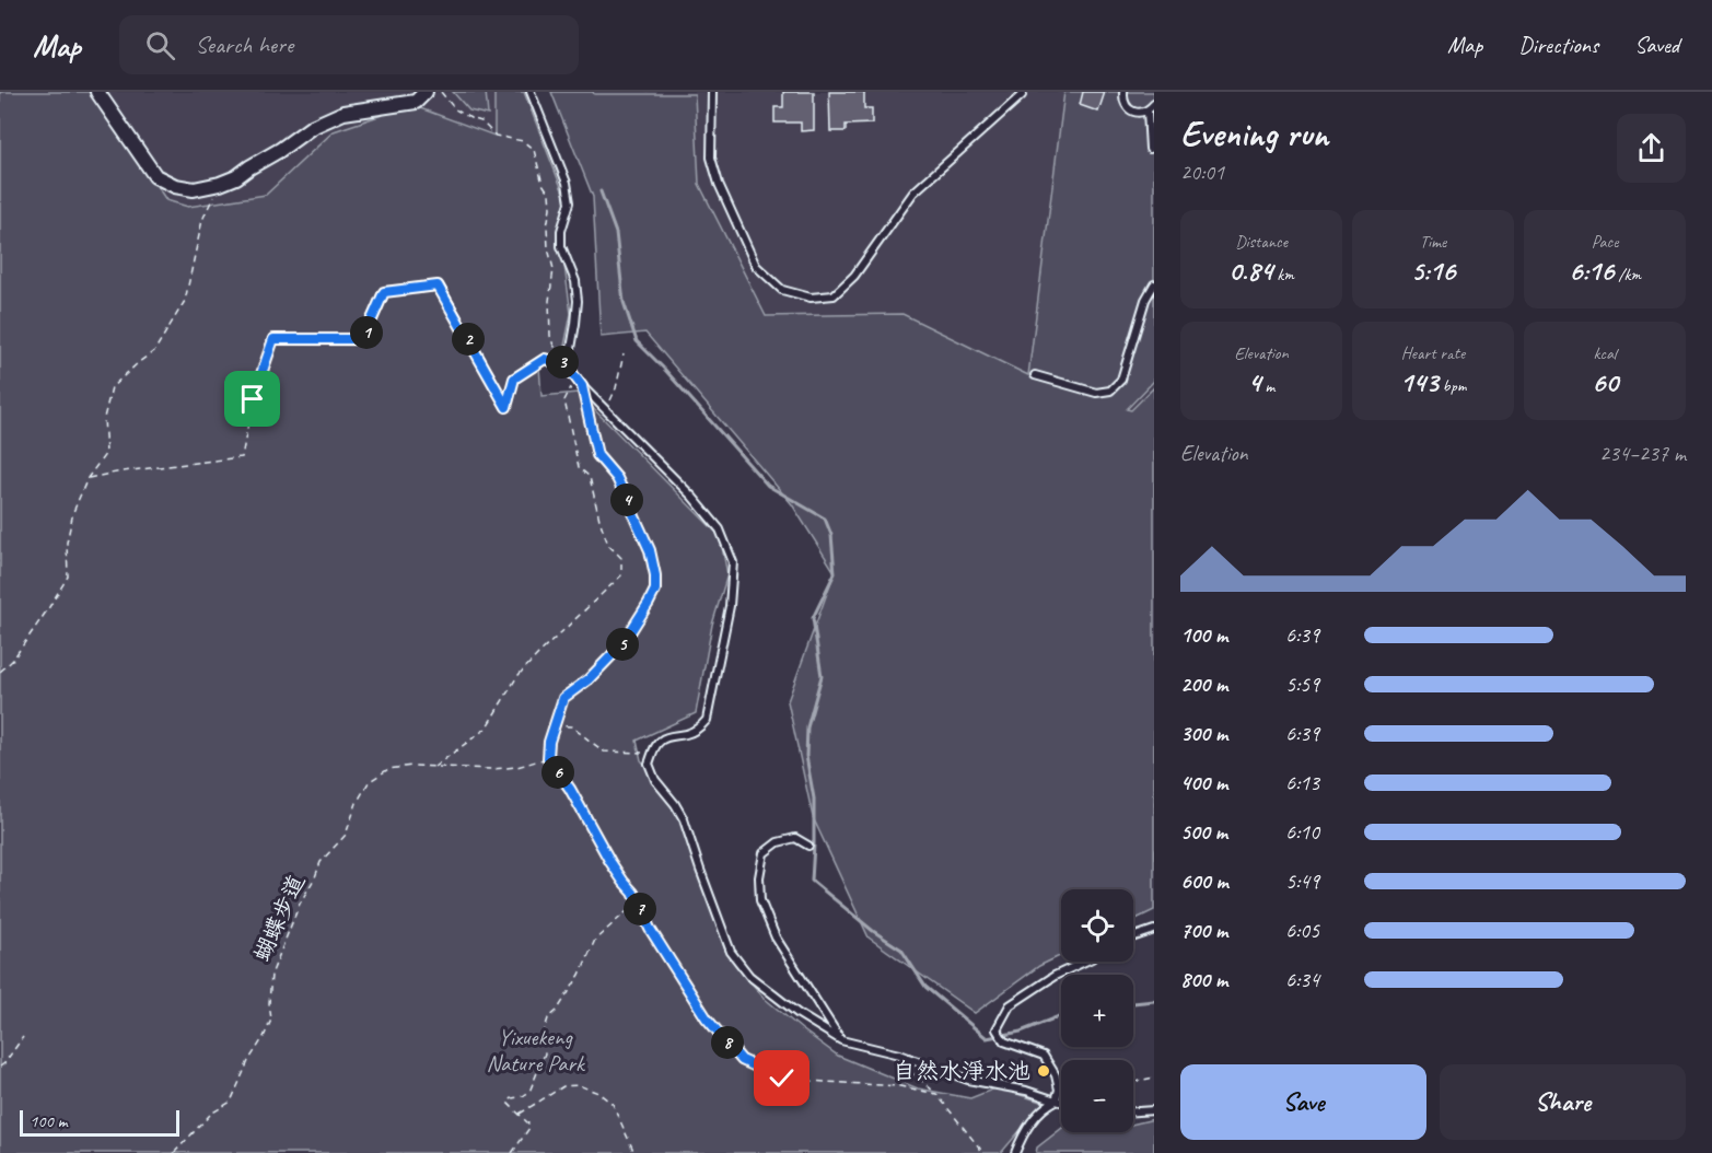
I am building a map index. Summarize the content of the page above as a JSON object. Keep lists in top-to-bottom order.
{
  "streets": {
    "path": ["蝴蝶步道"]
  },
  "parks": ["Yixuekeng Nature Park"],
  "places": ["自然水淨水池"],
  "scale_bar": "100 m",
  "page": {
    "header": "Map",
    "search": "Search here",
    "nav": ["Map", "Directions", "Saved"],
    "heading": ["Evening run", "20:01"],
    "stats": [
      ["Distance", "0.84 km"],
      ["Time", "5:16"],
      ["Pace", "6:16 /km"],
      ["Elevation", "4 m"],
      ["Heart rate", "143 bpm"],
      ["kcal", "60"]
    ],
    "pins": [
      "1",
      "2",
      "3",
      "4",
      "5",
      "6",
      "7",
      "8"
    ],
    "chart": ["Elevation", "234–237 m"],
    "list": [
      {
        "name": "100 m",
        "note": "6:39"
      },
      {
        "name": "200 m",
        "note": "5:59"
      },
      {
        "name": "300 m",
        "note": "6:39"
      },
      {
        "name": "400 m",
        "note": "6:13"
      },
      {
        "name": "500 m",
        "note": "6:10"
      },
      {
        "name": "600 m",
        "note": "5:49"
      },
      {
        "name": "700 m",
        "note": "6:05"
      },
      {
        "name": "800 m",
        "note": "6:34"
      }
    ],
    "map_buttons": ["+", "−"],
    "buttons": ["Save", "Share"],
    "scale": "100 m"
  }
}
